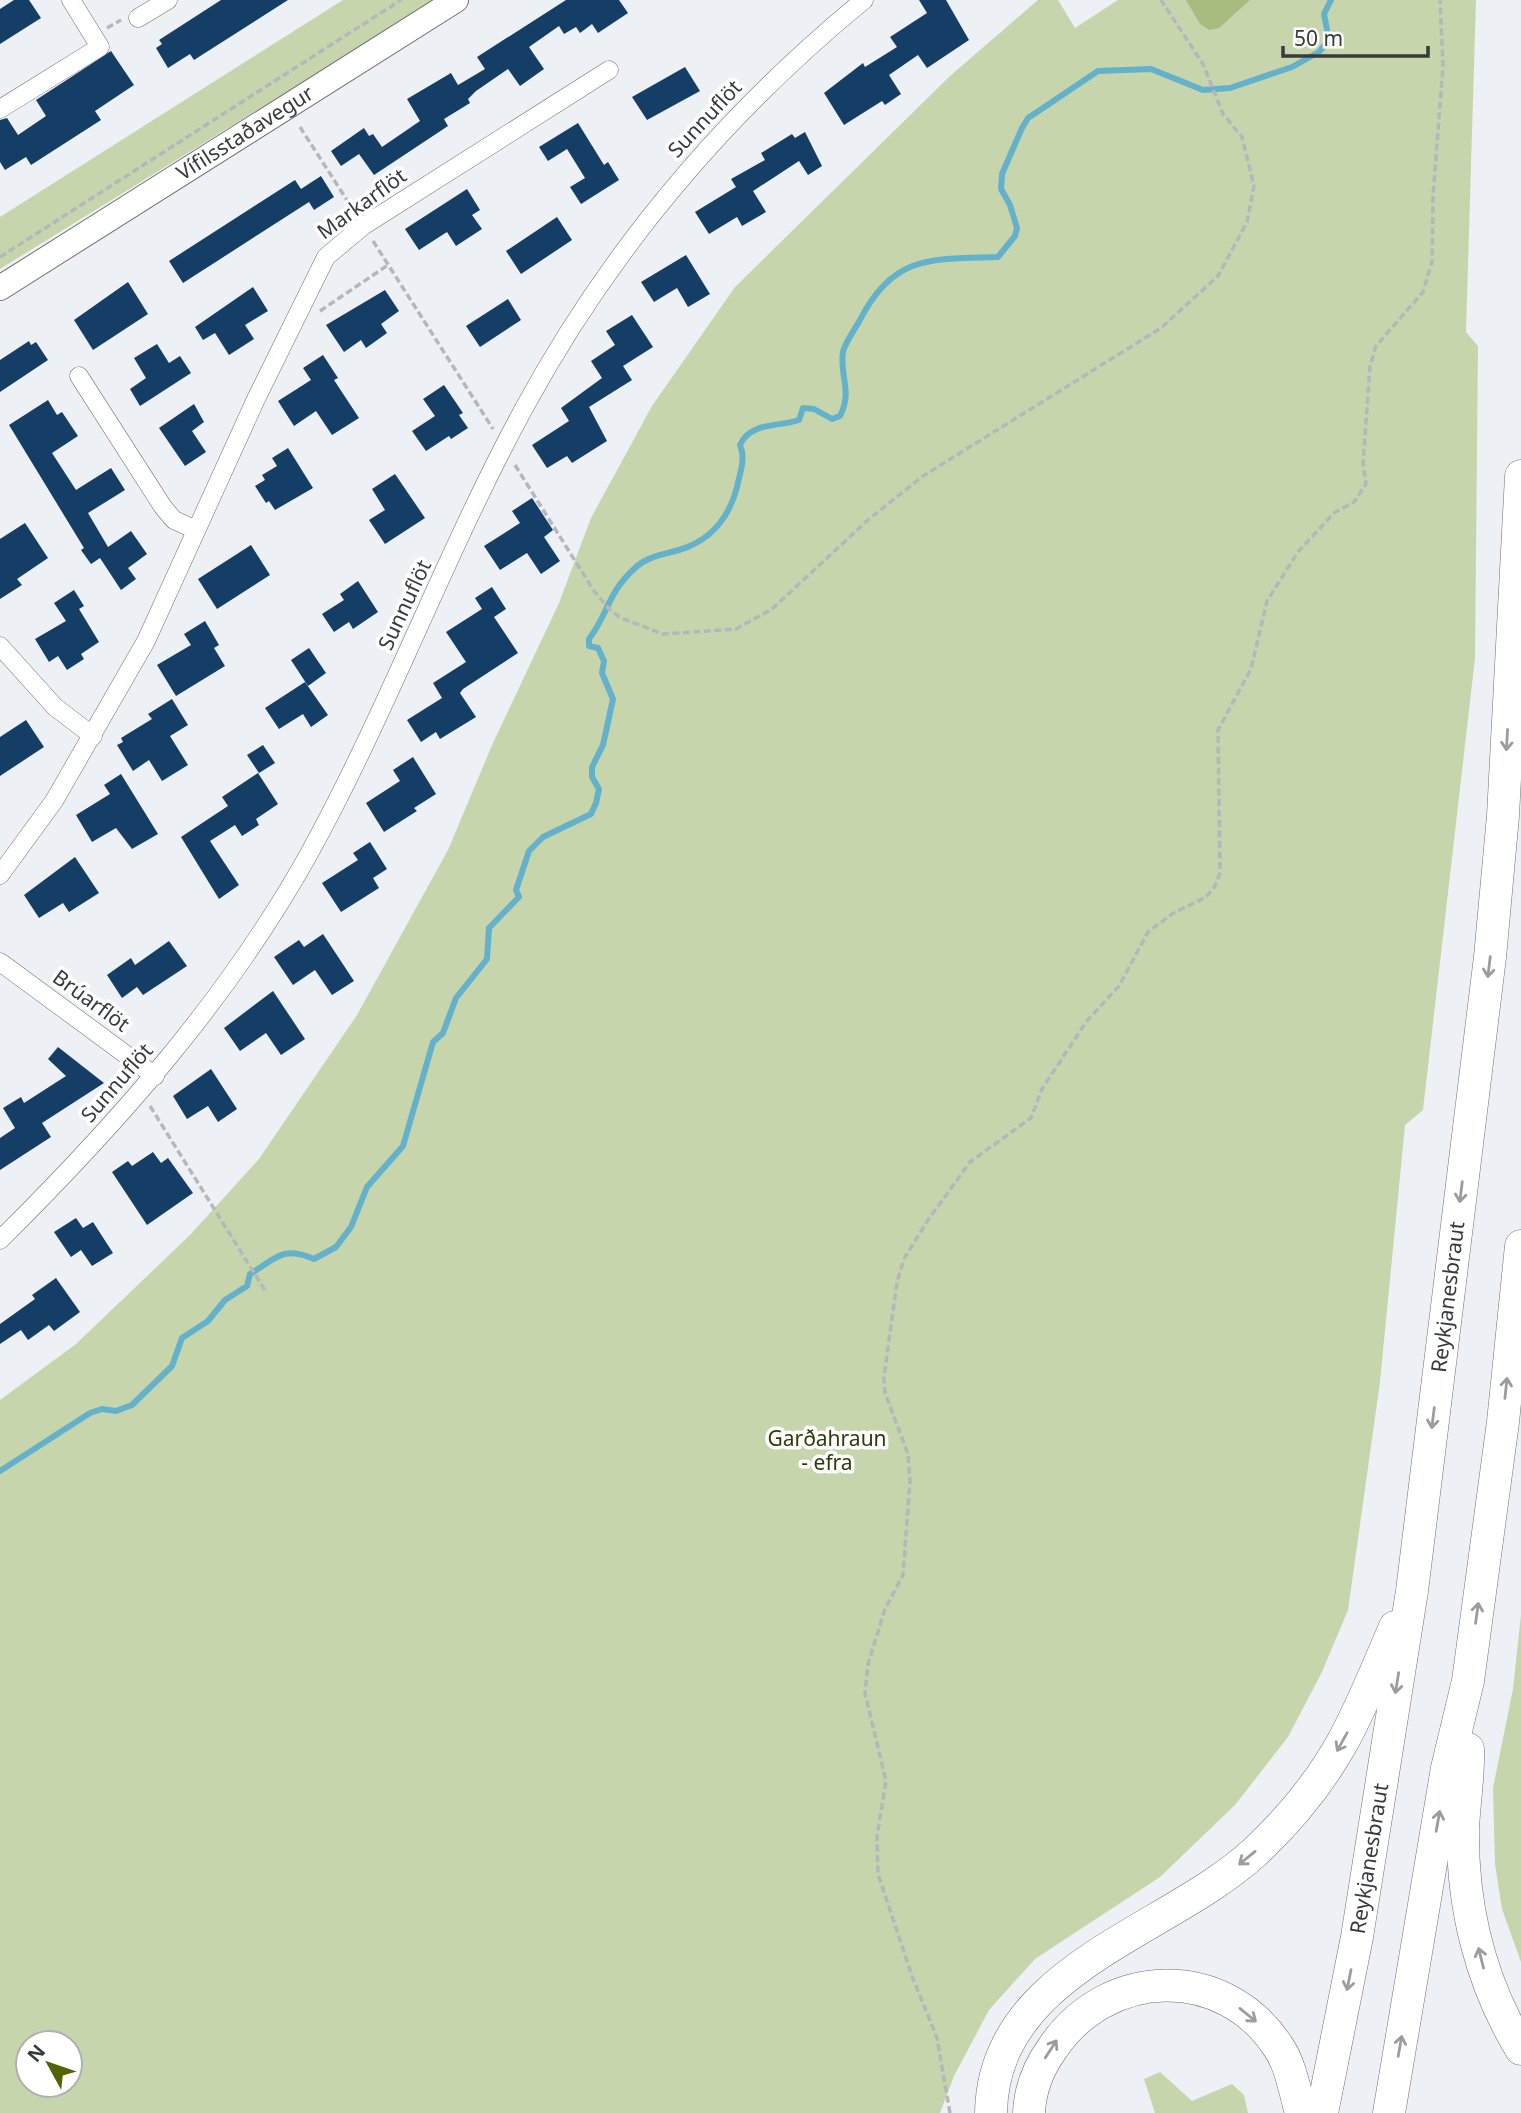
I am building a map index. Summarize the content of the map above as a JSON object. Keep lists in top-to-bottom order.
{
  "streets": {
    "highway": ["Reykjanesbraut"],
    "main road": ["Vífilsstaðavegur"],
    "street": ["Sunnuflöt", "Markarflöt", "Brúarflöt"]
  },
  "crossings": [
    ["Sunnuflöt", "Brúarflöt"]
  ],
  "parks": ["Garðahraun - efra"],
  "scale_bar": "50 m",
  "north": "top left"
}
